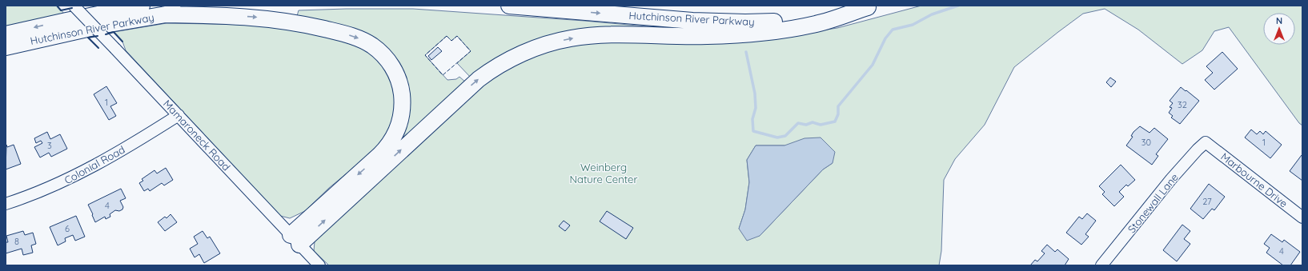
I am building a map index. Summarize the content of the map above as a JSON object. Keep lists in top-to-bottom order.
{
  "streets": {
    "highway": ["Hutchinson River Parkway"],
    "street": [
      "Mamaroneck Road",
      "Colonial Road",
      "Marbourne Drive",
      "Stonewall Lane"
    ]
  },
  "crossings": [
    ["Mamaroneck Road", "Colonial Road"],
    ["Marbourne Drive", "Stonewall Lane"]
  ],
  "parks": ["Weinberg Nature Center"],
  "house_numbers": [
    "1",
    "32",
    "30",
    "1",
    "3",
    "27",
    "4",
    "6",
    "8",
    "4"
  ],
  "north": "top"
}
